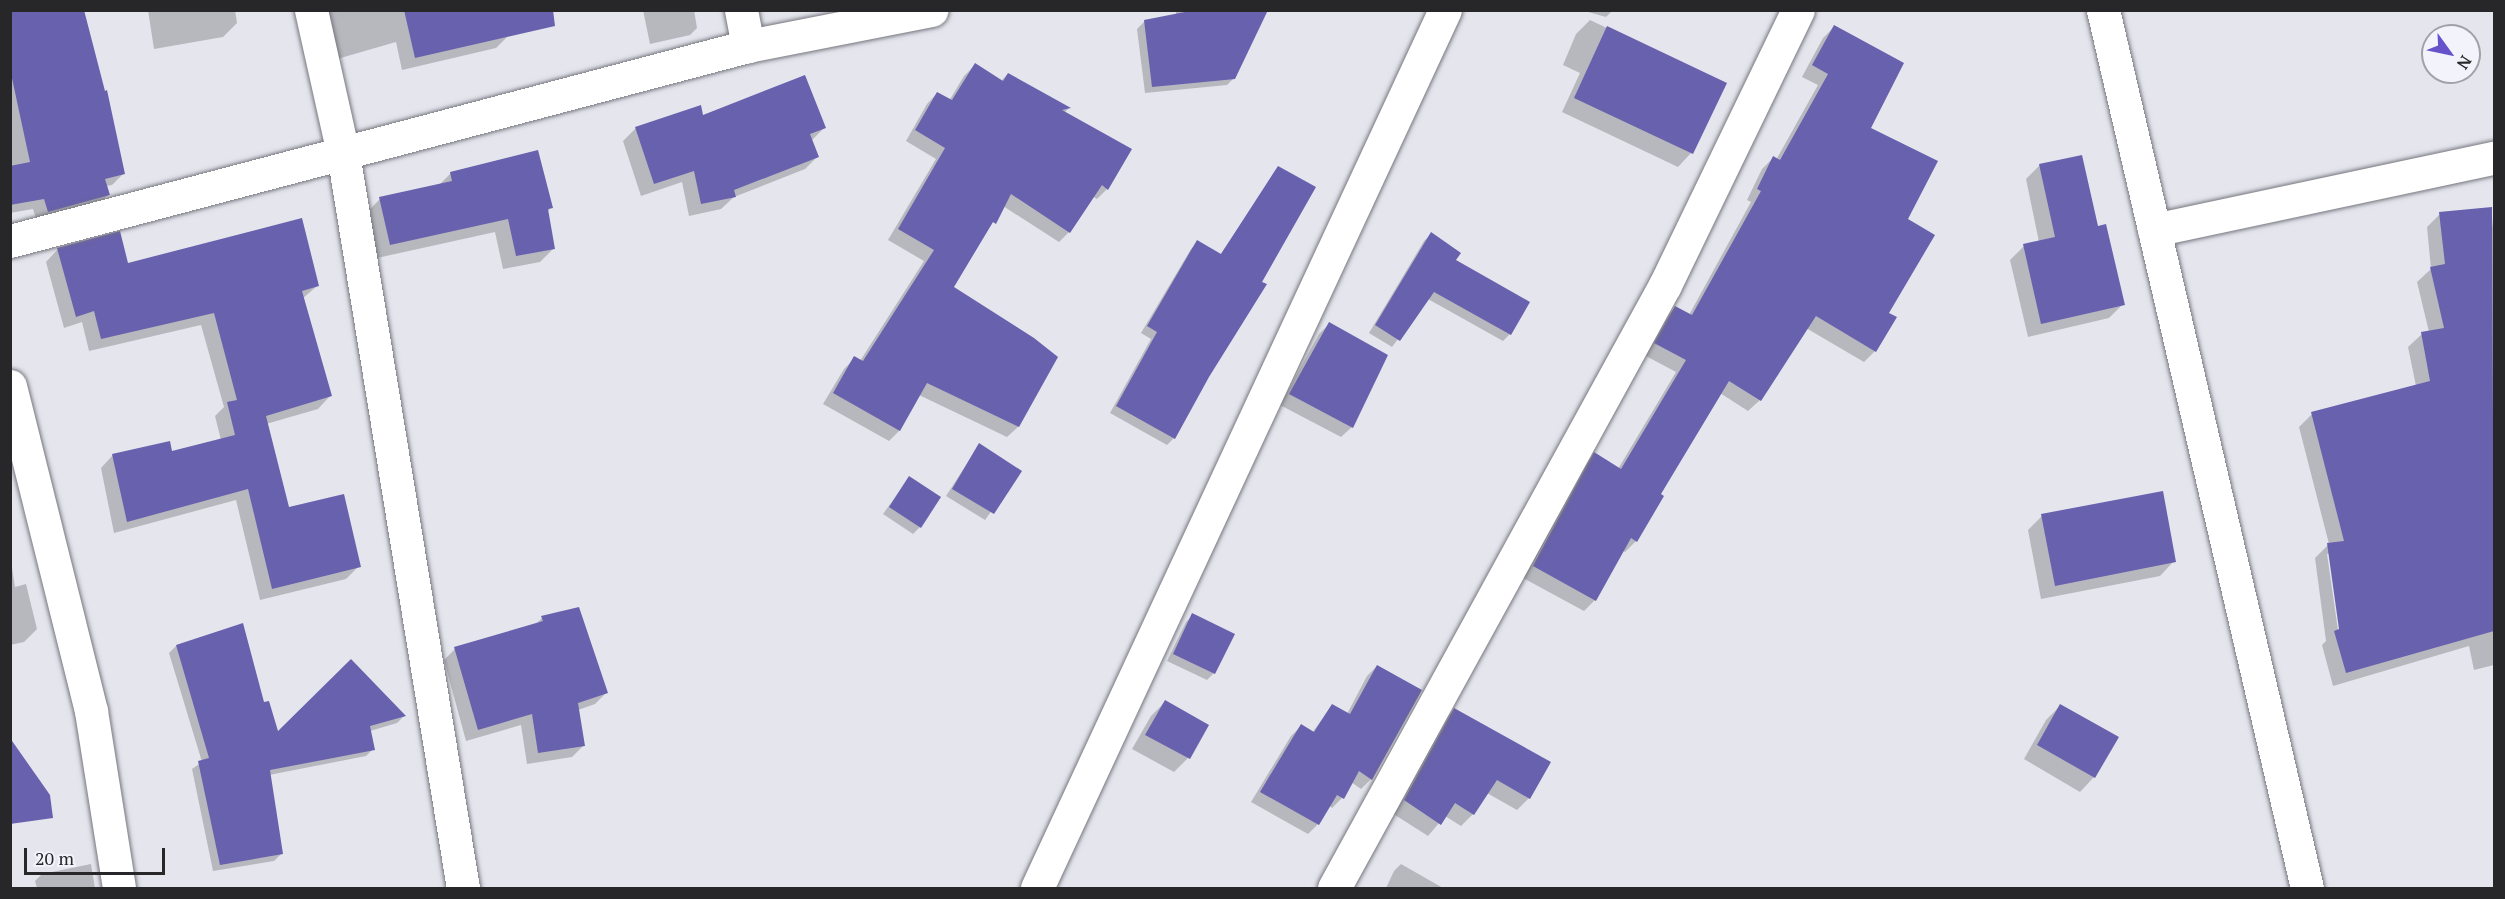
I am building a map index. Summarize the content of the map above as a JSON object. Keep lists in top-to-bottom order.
{
  "scale_bar": "20 m",
  "north": "bottom right"
}
